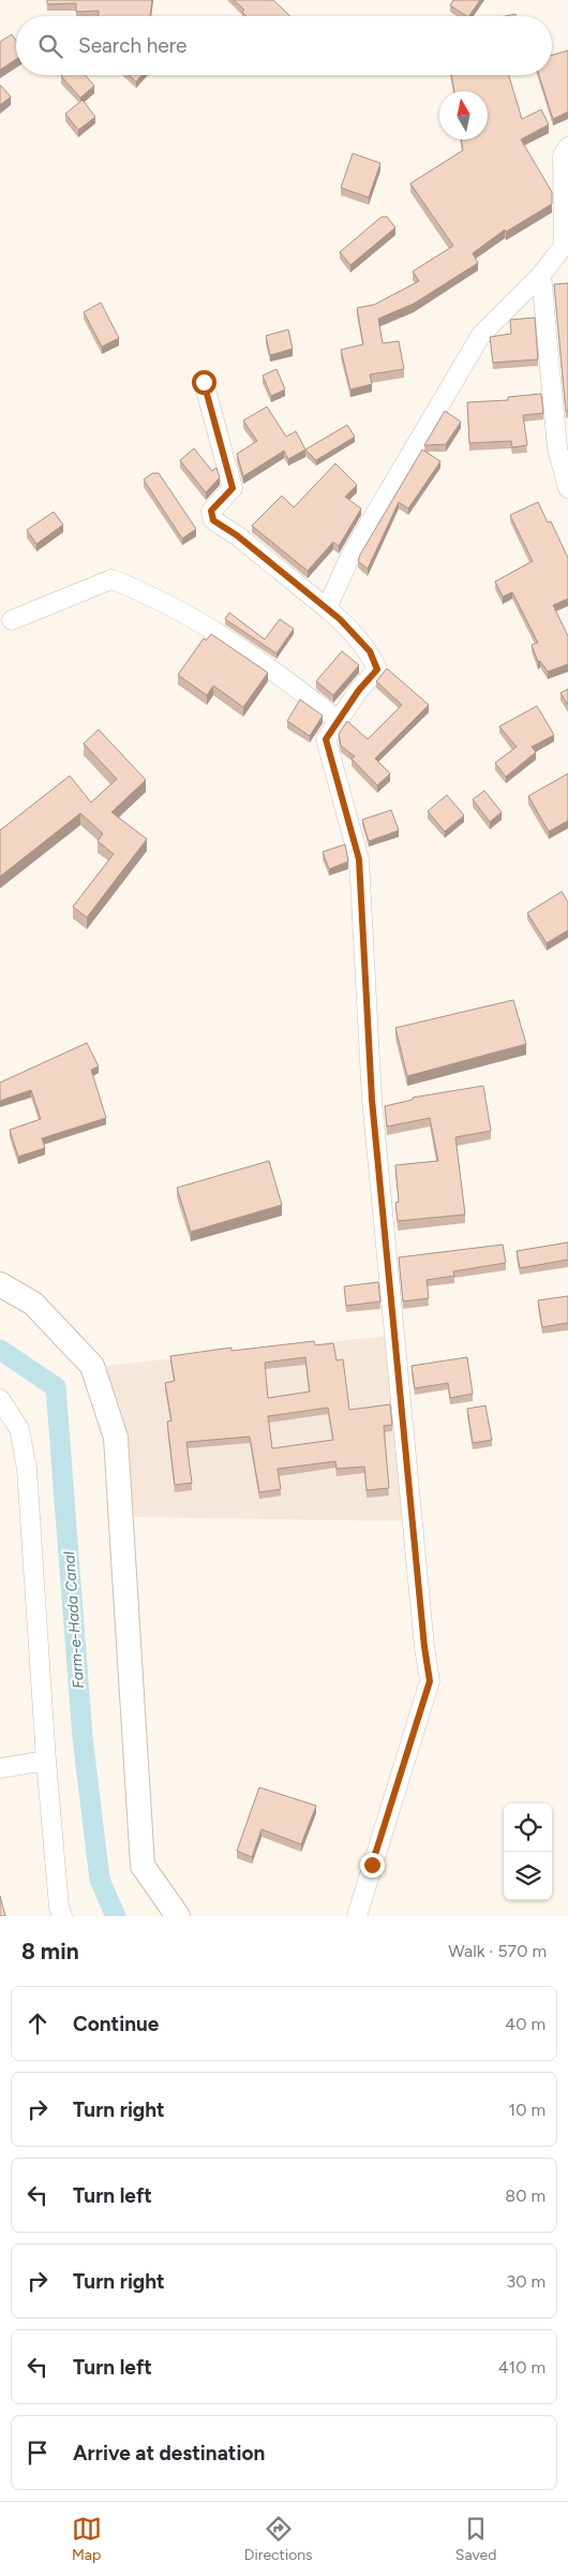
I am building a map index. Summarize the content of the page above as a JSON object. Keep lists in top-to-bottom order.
{
  "water": ["Farm-e-Hada Canal"],
  "north": "top",
  "page": {
    "search": "Search here",
    "heading": ["8 min", "Walk · 570 m"],
    "list": [
      ["Continue", "40 m"],
      ["Turn right", "10 m"],
      ["Turn left", "80 m"],
      ["Turn right", "30 m"],
      ["Turn left", "410 m"],
      "Arrive at destination"
    ],
    "nav": ["Map", "Directions", "Saved"]
  }
}
